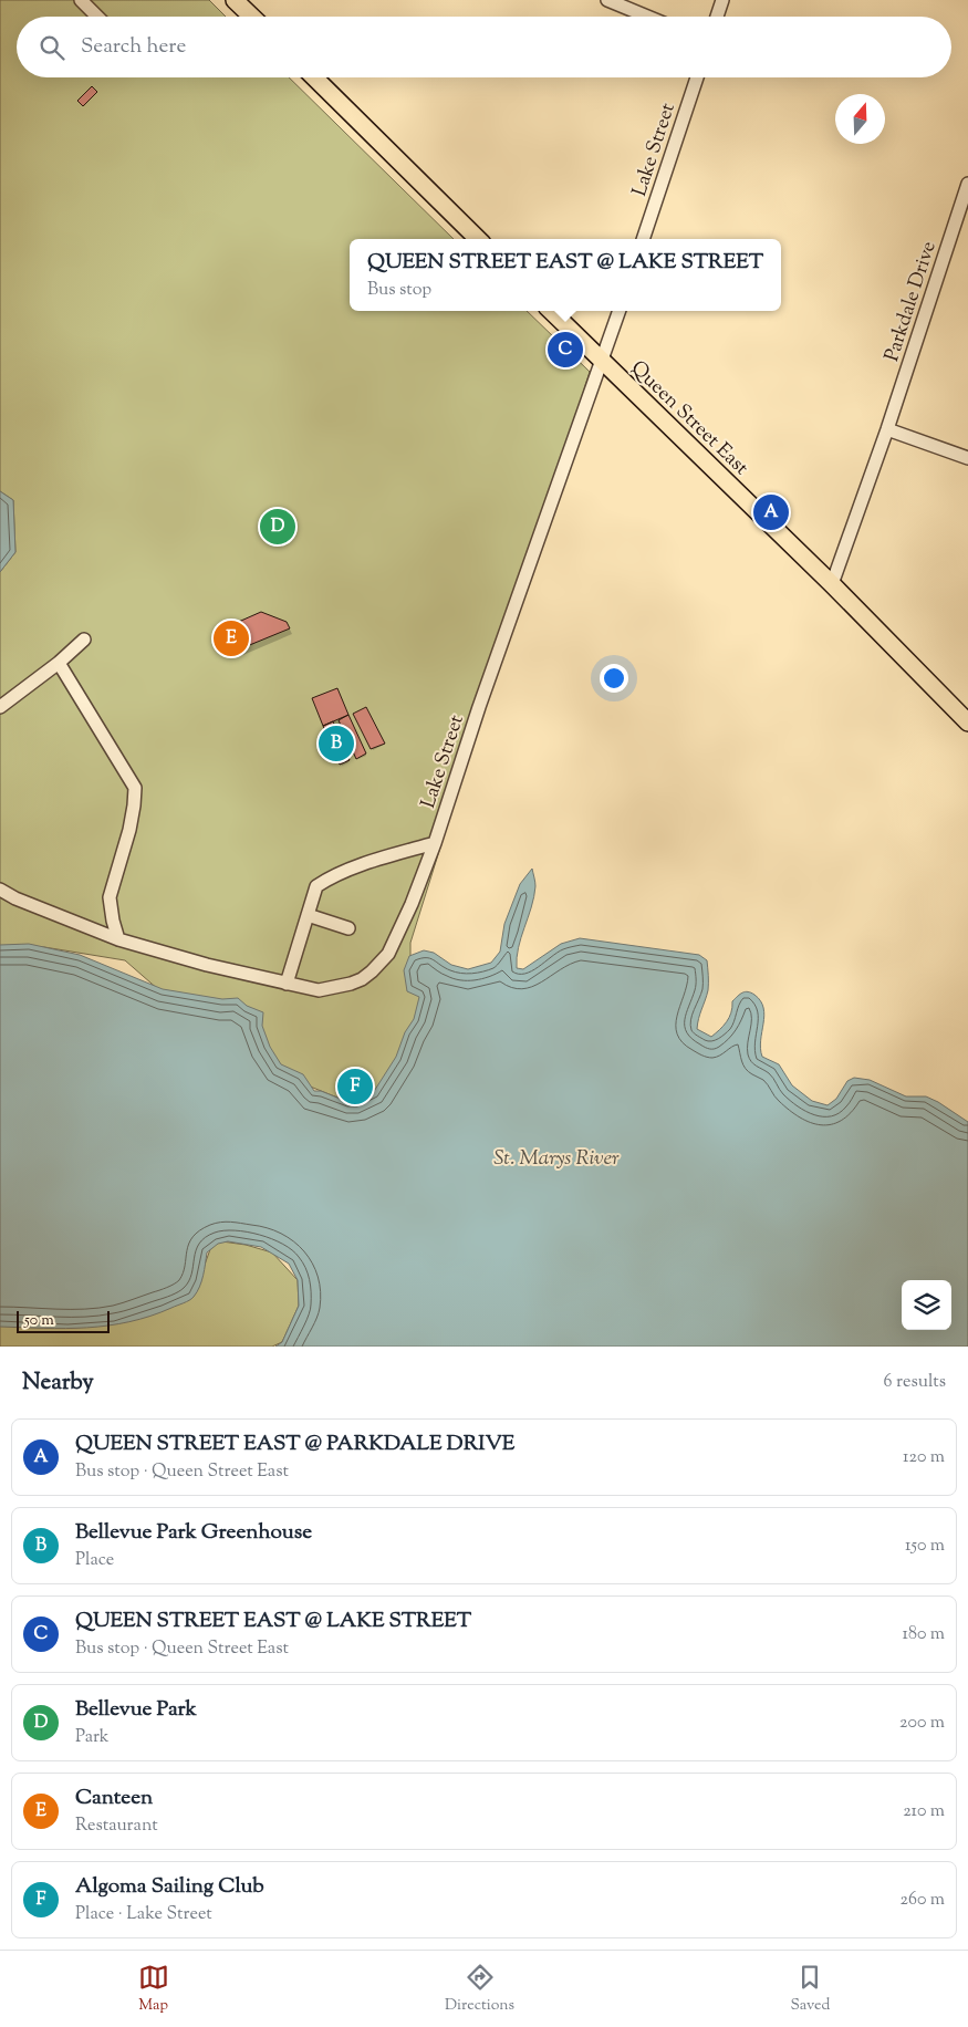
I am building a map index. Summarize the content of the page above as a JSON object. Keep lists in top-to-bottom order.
{
  "streets": {
    "main road": ["Queen Street East"],
    "street": ["Lake Street", "Parkdale Drive"]
  },
  "crossings": [
    ["Lake Street", "Queen Street East"],
    ["Parkdale Drive", "Queen Street East"]
  ],
  "water": ["St. Marys River"],
  "scale_bar": "50 m",
  "north": "top",
  "page": {
    "search": "Search here",
    "popup": ["QUEEN STREET EAST @ LAKE STREET", "Bus stop"],
    "pins": [
      "C",
      "A",
      "D",
      "E",
      "B",
      "F"
    ],
    "scale": "50 m",
    "heading": ["Nearby", "6 results"],
    "list": [
      {
        "mark": "A",
        "name": "QUEEN STREET EAST @ PARKDALE DRIVE",
        "note": "Bus stop · Queen Street East",
        "value": "120 m"
      },
      {
        "mark": "B",
        "name": "Bellevue Park Greenhouse",
        "note": "Place",
        "value": "150 m"
      },
      {
        "mark": "C",
        "name": "QUEEN STREET EAST @ LAKE STREET",
        "note": "Bus stop · Queen Street East",
        "value": "180 m"
      },
      {
        "mark": "D",
        "name": "Bellevue Park",
        "note": "Park",
        "value": "200 m"
      },
      {
        "mark": "E",
        "name": "Canteen",
        "note": "Restaurant",
        "value": "210 m"
      },
      {
        "mark": "F",
        "name": "Algoma Sailing Club",
        "note": "Place · Lake Street",
        "value": "260 m"
      }
    ],
    "nav": ["Map", "Directions", "Saved"]
  }
}
